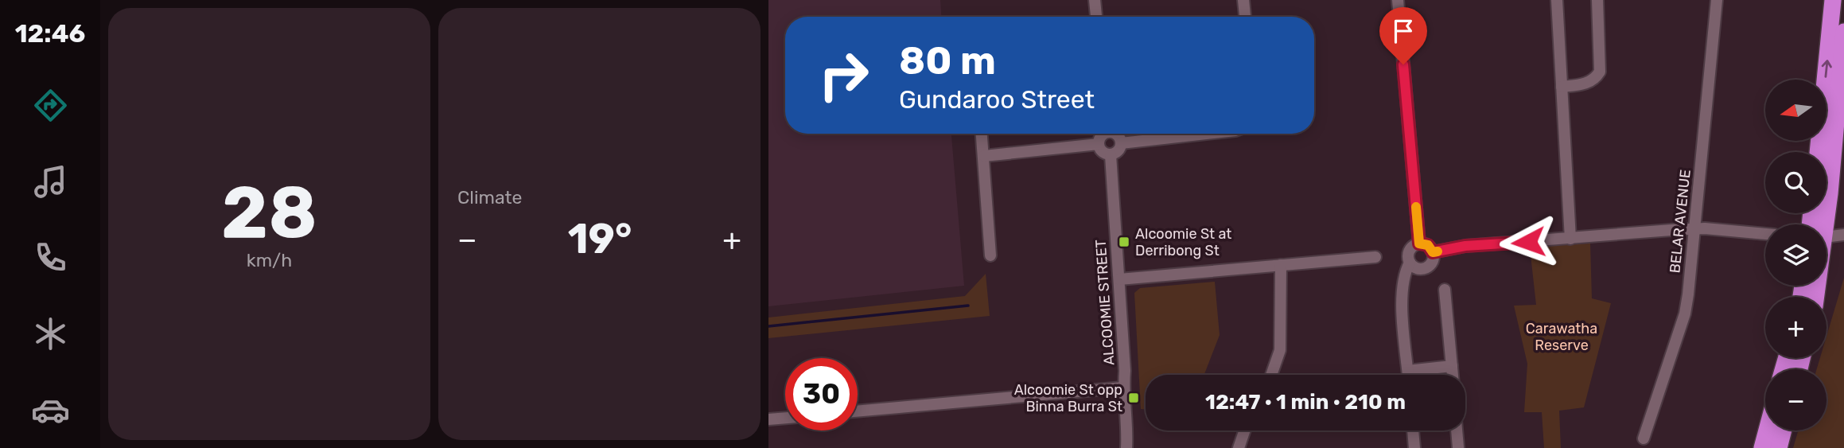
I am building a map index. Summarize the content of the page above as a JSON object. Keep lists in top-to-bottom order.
{
  "streets": {
    "street": ["BELAR AVENUE", "ALCOOMIE STREET"]
  },
  "parks": ["Carawatha Reserve"],
  "places": {
    "transit": ["Alcoomie St at Derribong St", "Alcoomie St opp Binna Burra St"]
  },
  "north": "left",
  "page": {
    "tabs": "12:46",
    "tile": [
      ["28", "km/h"],
      "Climate"
    ],
    "turn": ["80 m", "Gundaroo Street"],
    "map_buttons": ["+", "−"],
    "heat": ["−", "19°", "+"],
    "limit": "30",
    "trip": "12:47 · 1 min · 210 m"
  }
}
